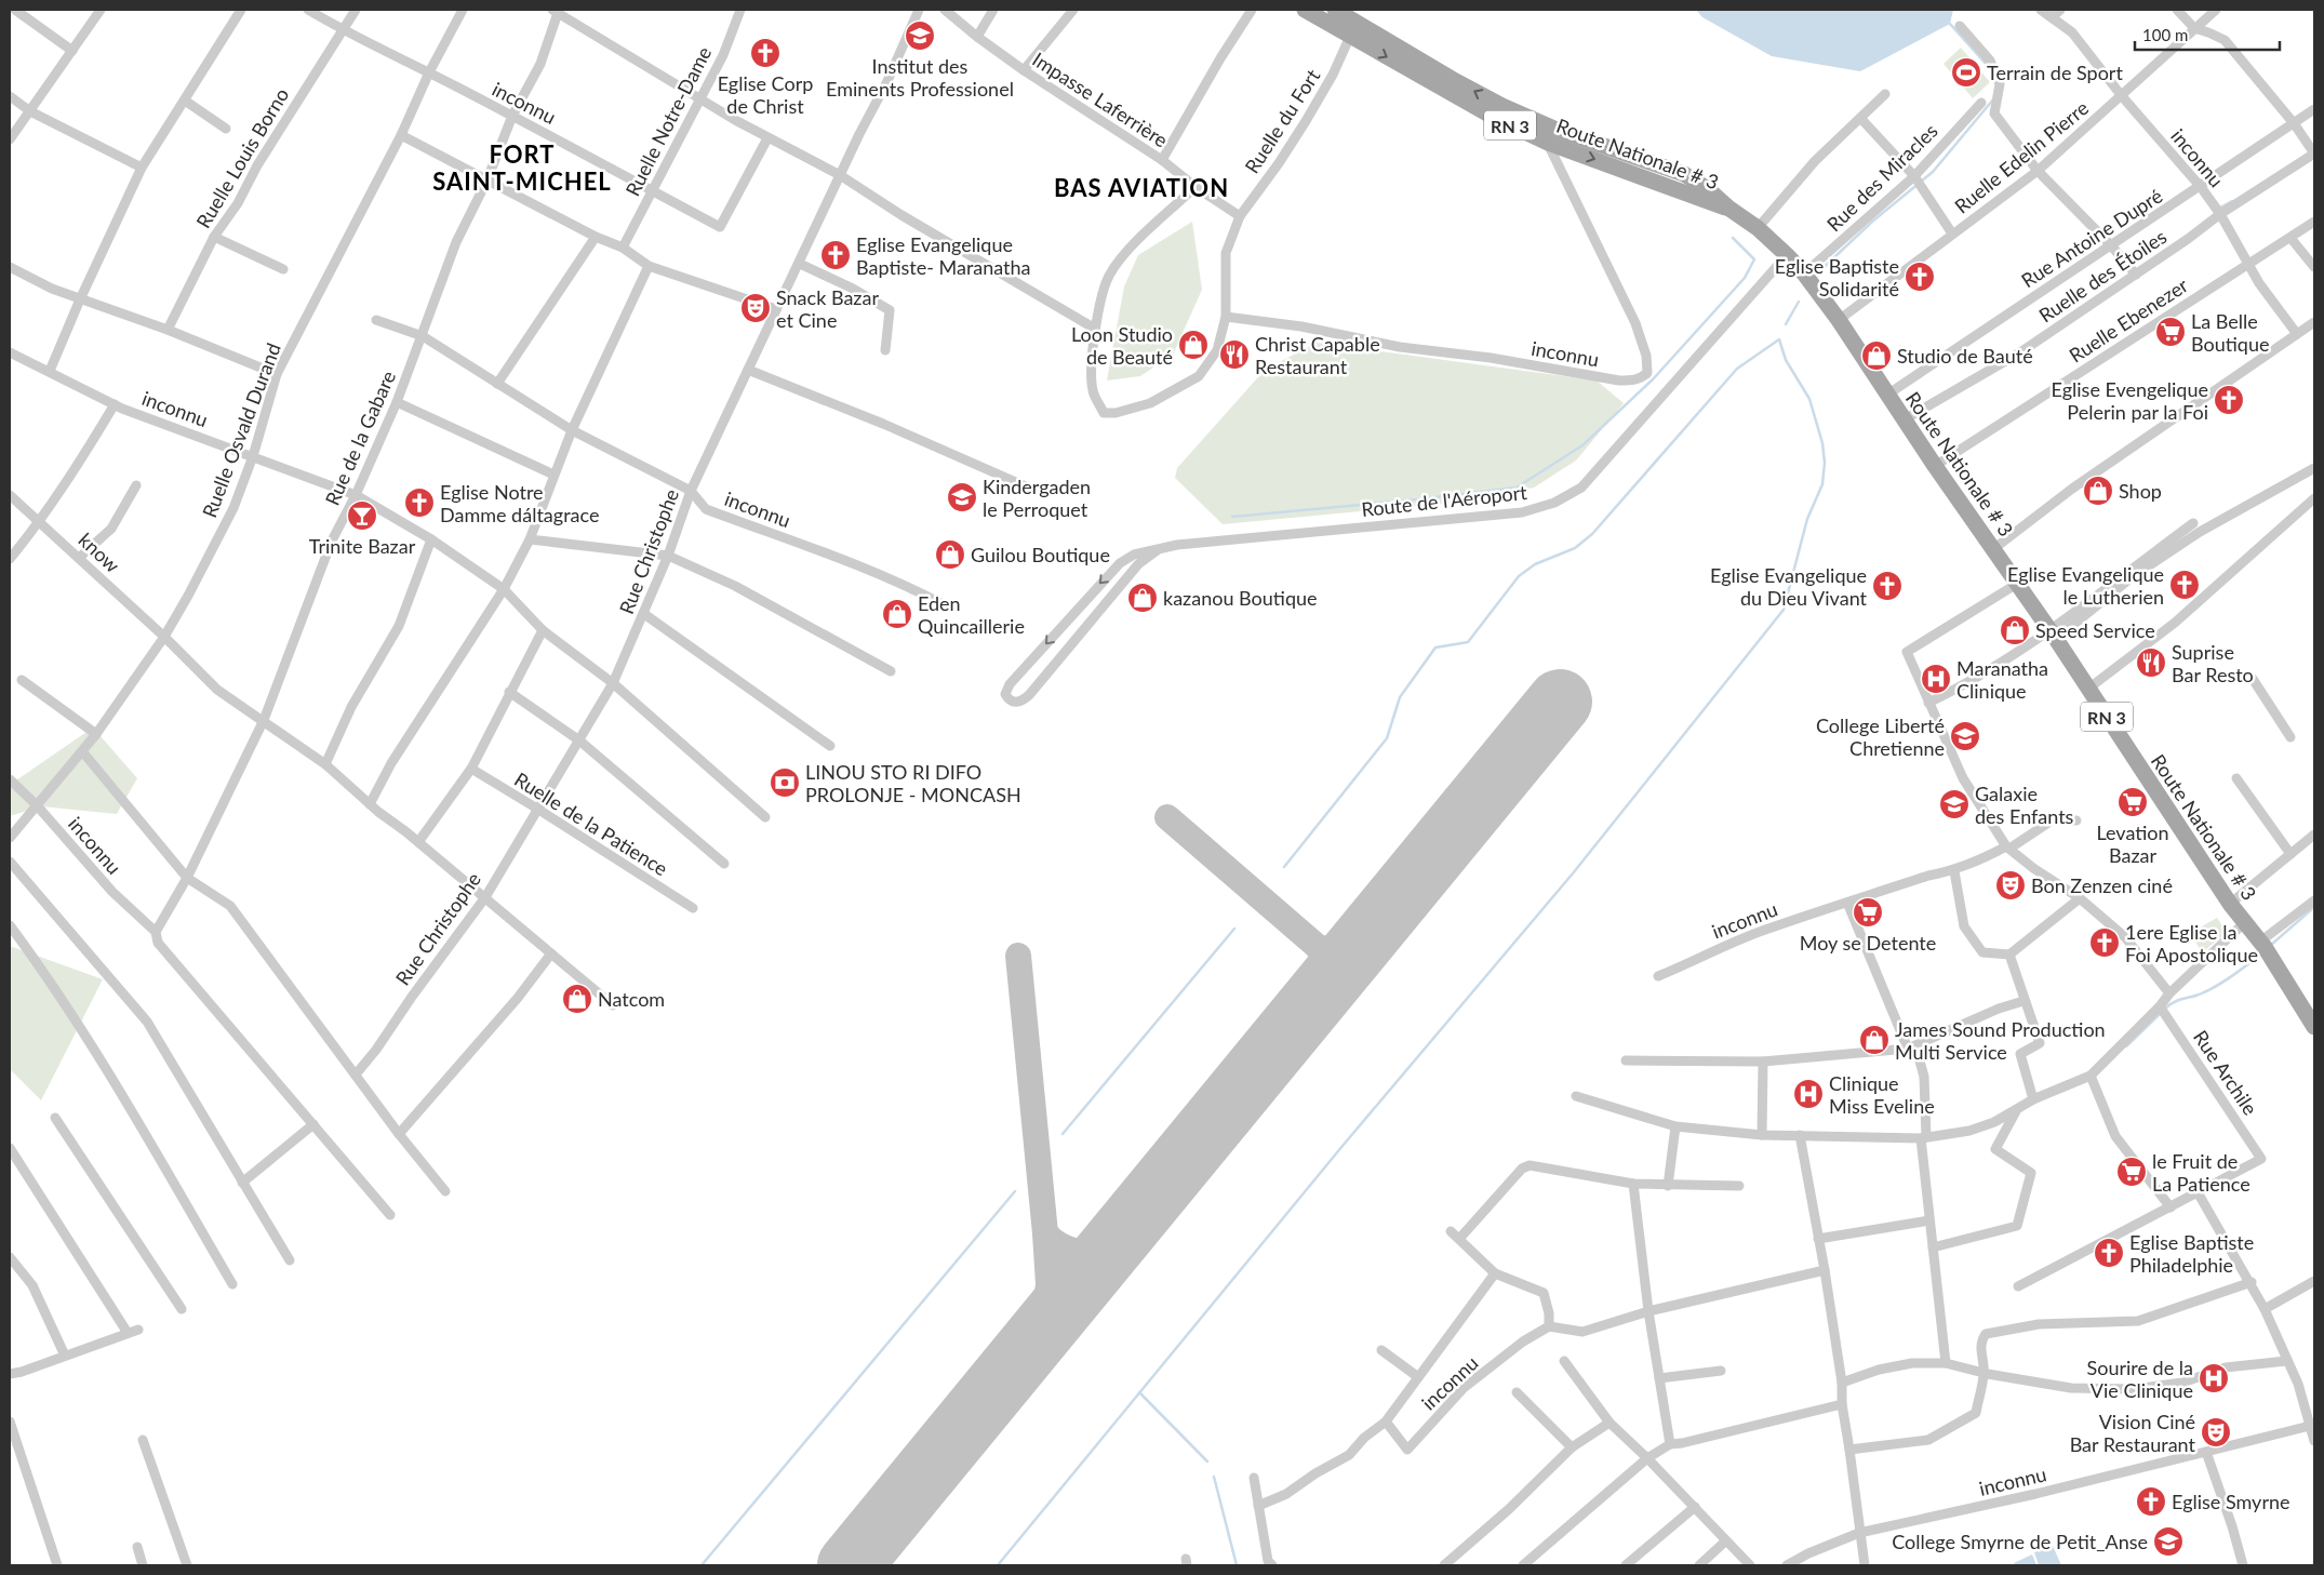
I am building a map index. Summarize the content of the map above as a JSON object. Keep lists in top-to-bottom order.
{
  "streets": {
    "main road": ["RN 3", "Route Nationale # 3"],
    "street": [
      "Impasse Laferrière",
      "inconnu",
      "Ruelle Notre-Dame",
      "Ruelle du Fort",
      "Ruelle Edelin Pierre",
      "Ruelle Louis Borno",
      "Rue des Miracles",
      "Rue Antoine Dupré",
      "Ruelle des Étoiles",
      "Ruelle Ebenezer",
      "Ruelle Osvald Durand",
      "Rue de la Gabare",
      "Route de l'Aéroport",
      "Rue Christophe",
      "know",
      "Ruelle de la Patience",
      "Rue Archile"
    ]
  },
  "crossings": [
    ["Impasse Laferrière", "Ruelle du Fort"],
    ["inconnu", "Ruelle Notre-Dame"],
    ["inconnu", "Ruelle du Fort"],
    ["inconnu", "Route Nationale # 3"],
    ["inconnu", "Ruelle Edelin Pierre"],
    ["inconnu", "Ruelle Louis Borno"],
    ["inconnu", "Rue Antoine Dupré"],
    ["inconnu", "Ruelle des Étoiles"],
    ["inconnu", "Ruelle Ebenezer"],
    ["inconnu", "Ruelle Osvald Durand"],
    ["inconnu", "Rue de la Gabare"],
    ["inconnu", "Rue Christophe"],
    ["inconnu", "know"],
    ["Ruelle du Fort", "Route Nationale # 3"],
    ["Route Nationale # 3", "Ruelle Edelin Pierre"],
    ["Route Nationale # 3", "Rue des Miracles"],
    ["Route Nationale # 3", "Rue Antoine Dupré"],
    ["Route Nationale # 3", "Ruelle des Étoiles"],
    ["Route Nationale # 3", "Ruelle Ebenezer"],
    ["Route Nationale # 3", "Route de l'Aéroport"],
    ["Ruelle Osvald Durand", "know"],
    ["Rue Christophe", "Ruelle de la Patience"]
  ],
  "districts": ["FORT SAINT-MICHEL", "BAS AVIATION"],
  "places": {
    "school or university": [
      "Institut des Eminents Professionel",
      "Kindergaden le Perroquet",
      "College Liberté Chretienne",
      "Galaxie des Enfants",
      "College Smyrne de Petit_Anse"
    ],
    "church": [
      "Eglise Corp de Christ",
      "Eglise Evangelique Baptiste- Maranatha",
      "Eglise Baptiste Solidarité",
      "Eglise Evengelique Pelerin par la Foi",
      "Eglise Notre Damme dáltagrace",
      "Eglise Evangelique le Lutherien",
      "Eglise Evangelique du Dieu Vivant",
      "1ere Eglise la Foi Apostolique",
      "Eglise Baptiste Philadelphie",
      "Eglise Smyrne"
    ],
    "sports": ["Terrain de Sport"],
    "theatre": ["Snack Bazar et Cine", "Bon Zenzen ciné", "Vision Ciné Bar Restaurant"],
    "supermarket": [
      "La Belle Boutique",
      "Levation Bazar",
      "Moy se Detente",
      "le Fruit de La Patience"
    ],
    "shop": [
      "Loon Studio de Beauté",
      "Studio de Bauté",
      "Shop",
      "Guilou Boutique",
      "kazanou Boutique",
      "Eden Quincaillerie",
      "Speed Service",
      "Natcom",
      "James Sound Production Multi Service"
    ],
    "restaurant": ["Christ Capable Restaurant", "Suprise Bar Resto"],
    "bar": ["Trinite Bazar"],
    "hospital": ["Maranatha Clinique", "Clinique Miss Eveline", "Sourire de la Vie Clinique"],
    "bank": ["LINOU STO RI DIFO PROLONJE - MONCASH"]
  },
  "scale_bar": "100 m"
}
